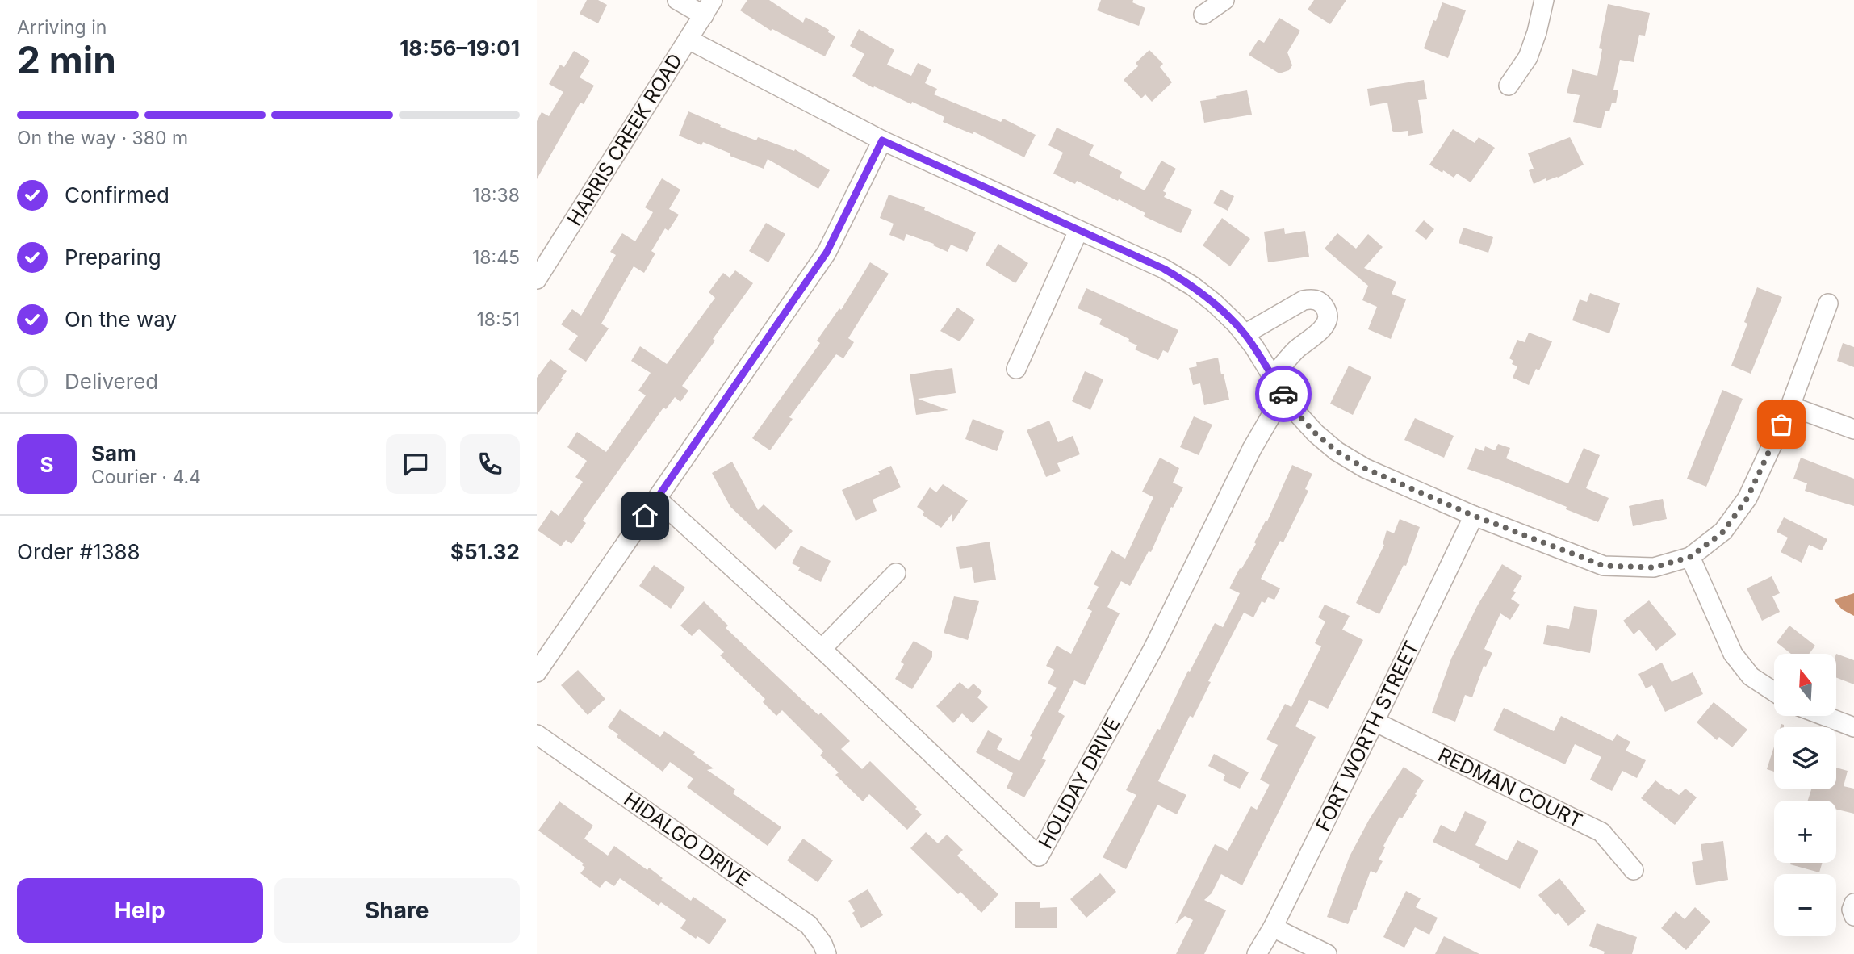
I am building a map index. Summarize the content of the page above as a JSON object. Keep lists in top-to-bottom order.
{
  "streets": {
    "street": [
      "HARRIS CREEK ROAD",
      "FORT WORTH STREET",
      "HOLIDAY DRIVE",
      "REDMAN COURT",
      "HIDALGO DRIVE"
    ]
  },
  "crossings": [
    ["FORT WORTH STREET", "REDMAN COURT"]
  ],
  "north": "top",
  "page": {
    "heading": ["2 min", "Arriving in", "18:56–19:01"],
    "panel": [
      "Sam",
      "Courier · 4.4",
      "Order #1388",
      "$51.32"
    ],
    "bar": "On the way · 380 m",
    "list": [
      ["Confirmed", "18:38"],
      ["Preparing", "18:45"],
      ["On the way", "18:51"],
      "Delivered"
    ],
    "round": "S",
    "map_buttons": ["+", "−"],
    "buttons": ["Help", "Share"]
  }
}
